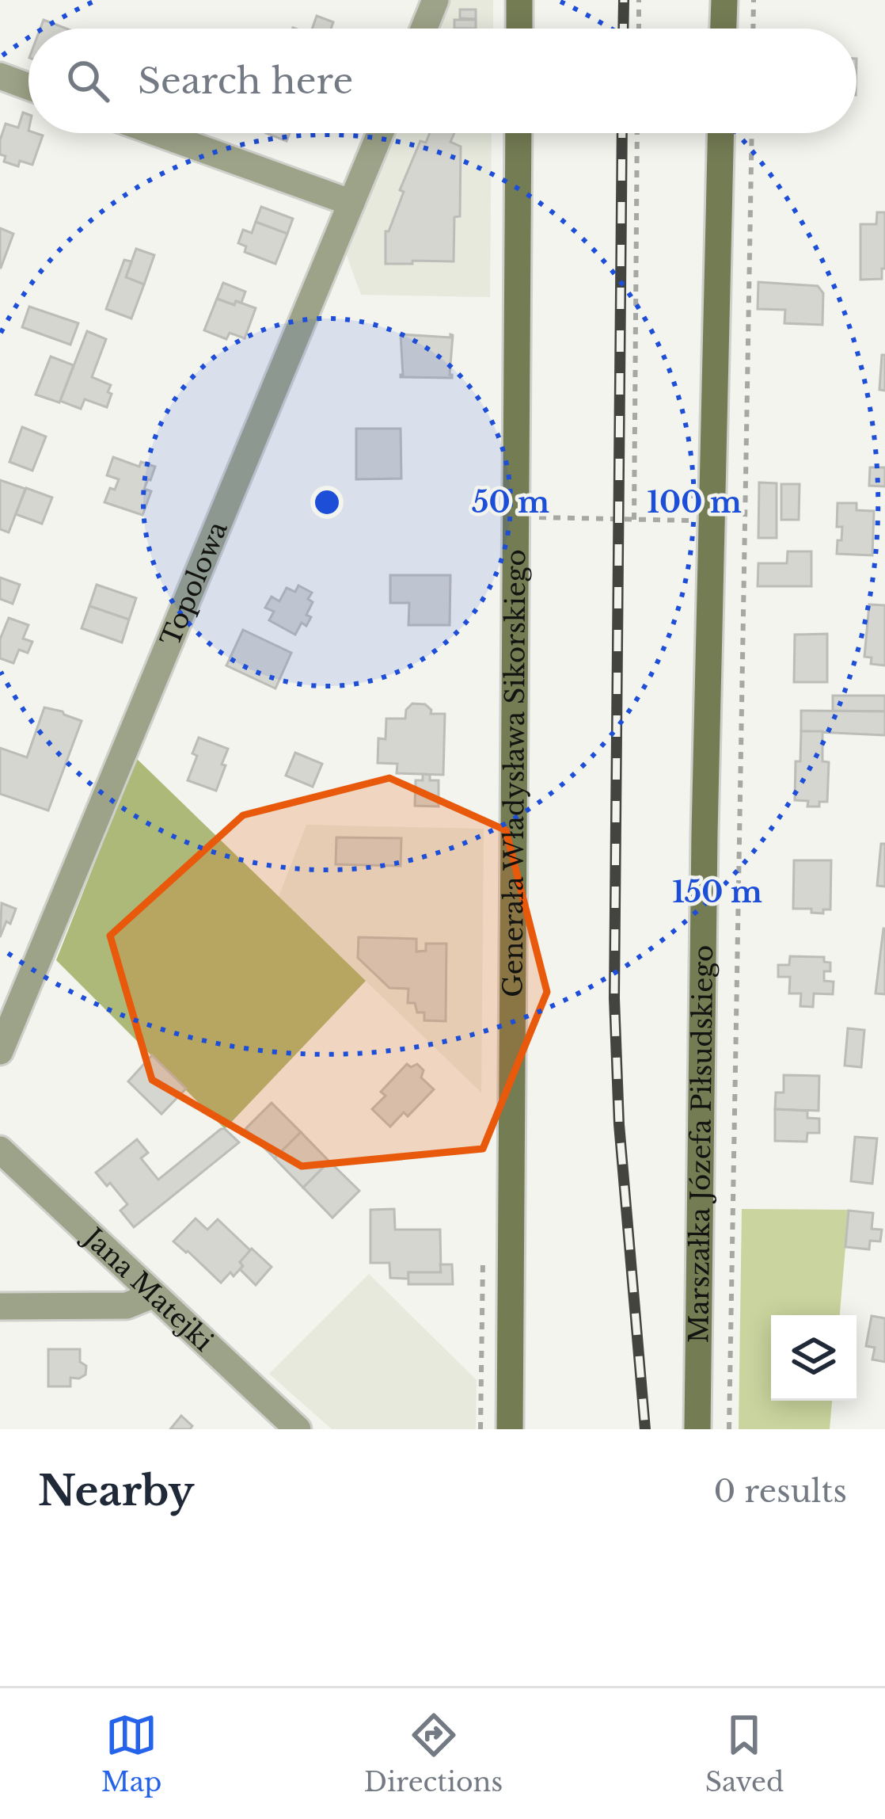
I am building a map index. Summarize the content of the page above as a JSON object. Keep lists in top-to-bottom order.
{
  "streets": {
    "main road": ["Generała Władysława Sikorskiego", "Marszałka Józefa Piłsudskiego"],
    "street": ["Topolowa", "Jana Matejki"]
  },
  "page": {
    "search": "Search here",
    "heading": ["Nearby", "0 results"],
    "nav": ["Map", "Directions", "Saved"]
  },
  "rings": ["50 m", "100 m", "150 m"]
}
